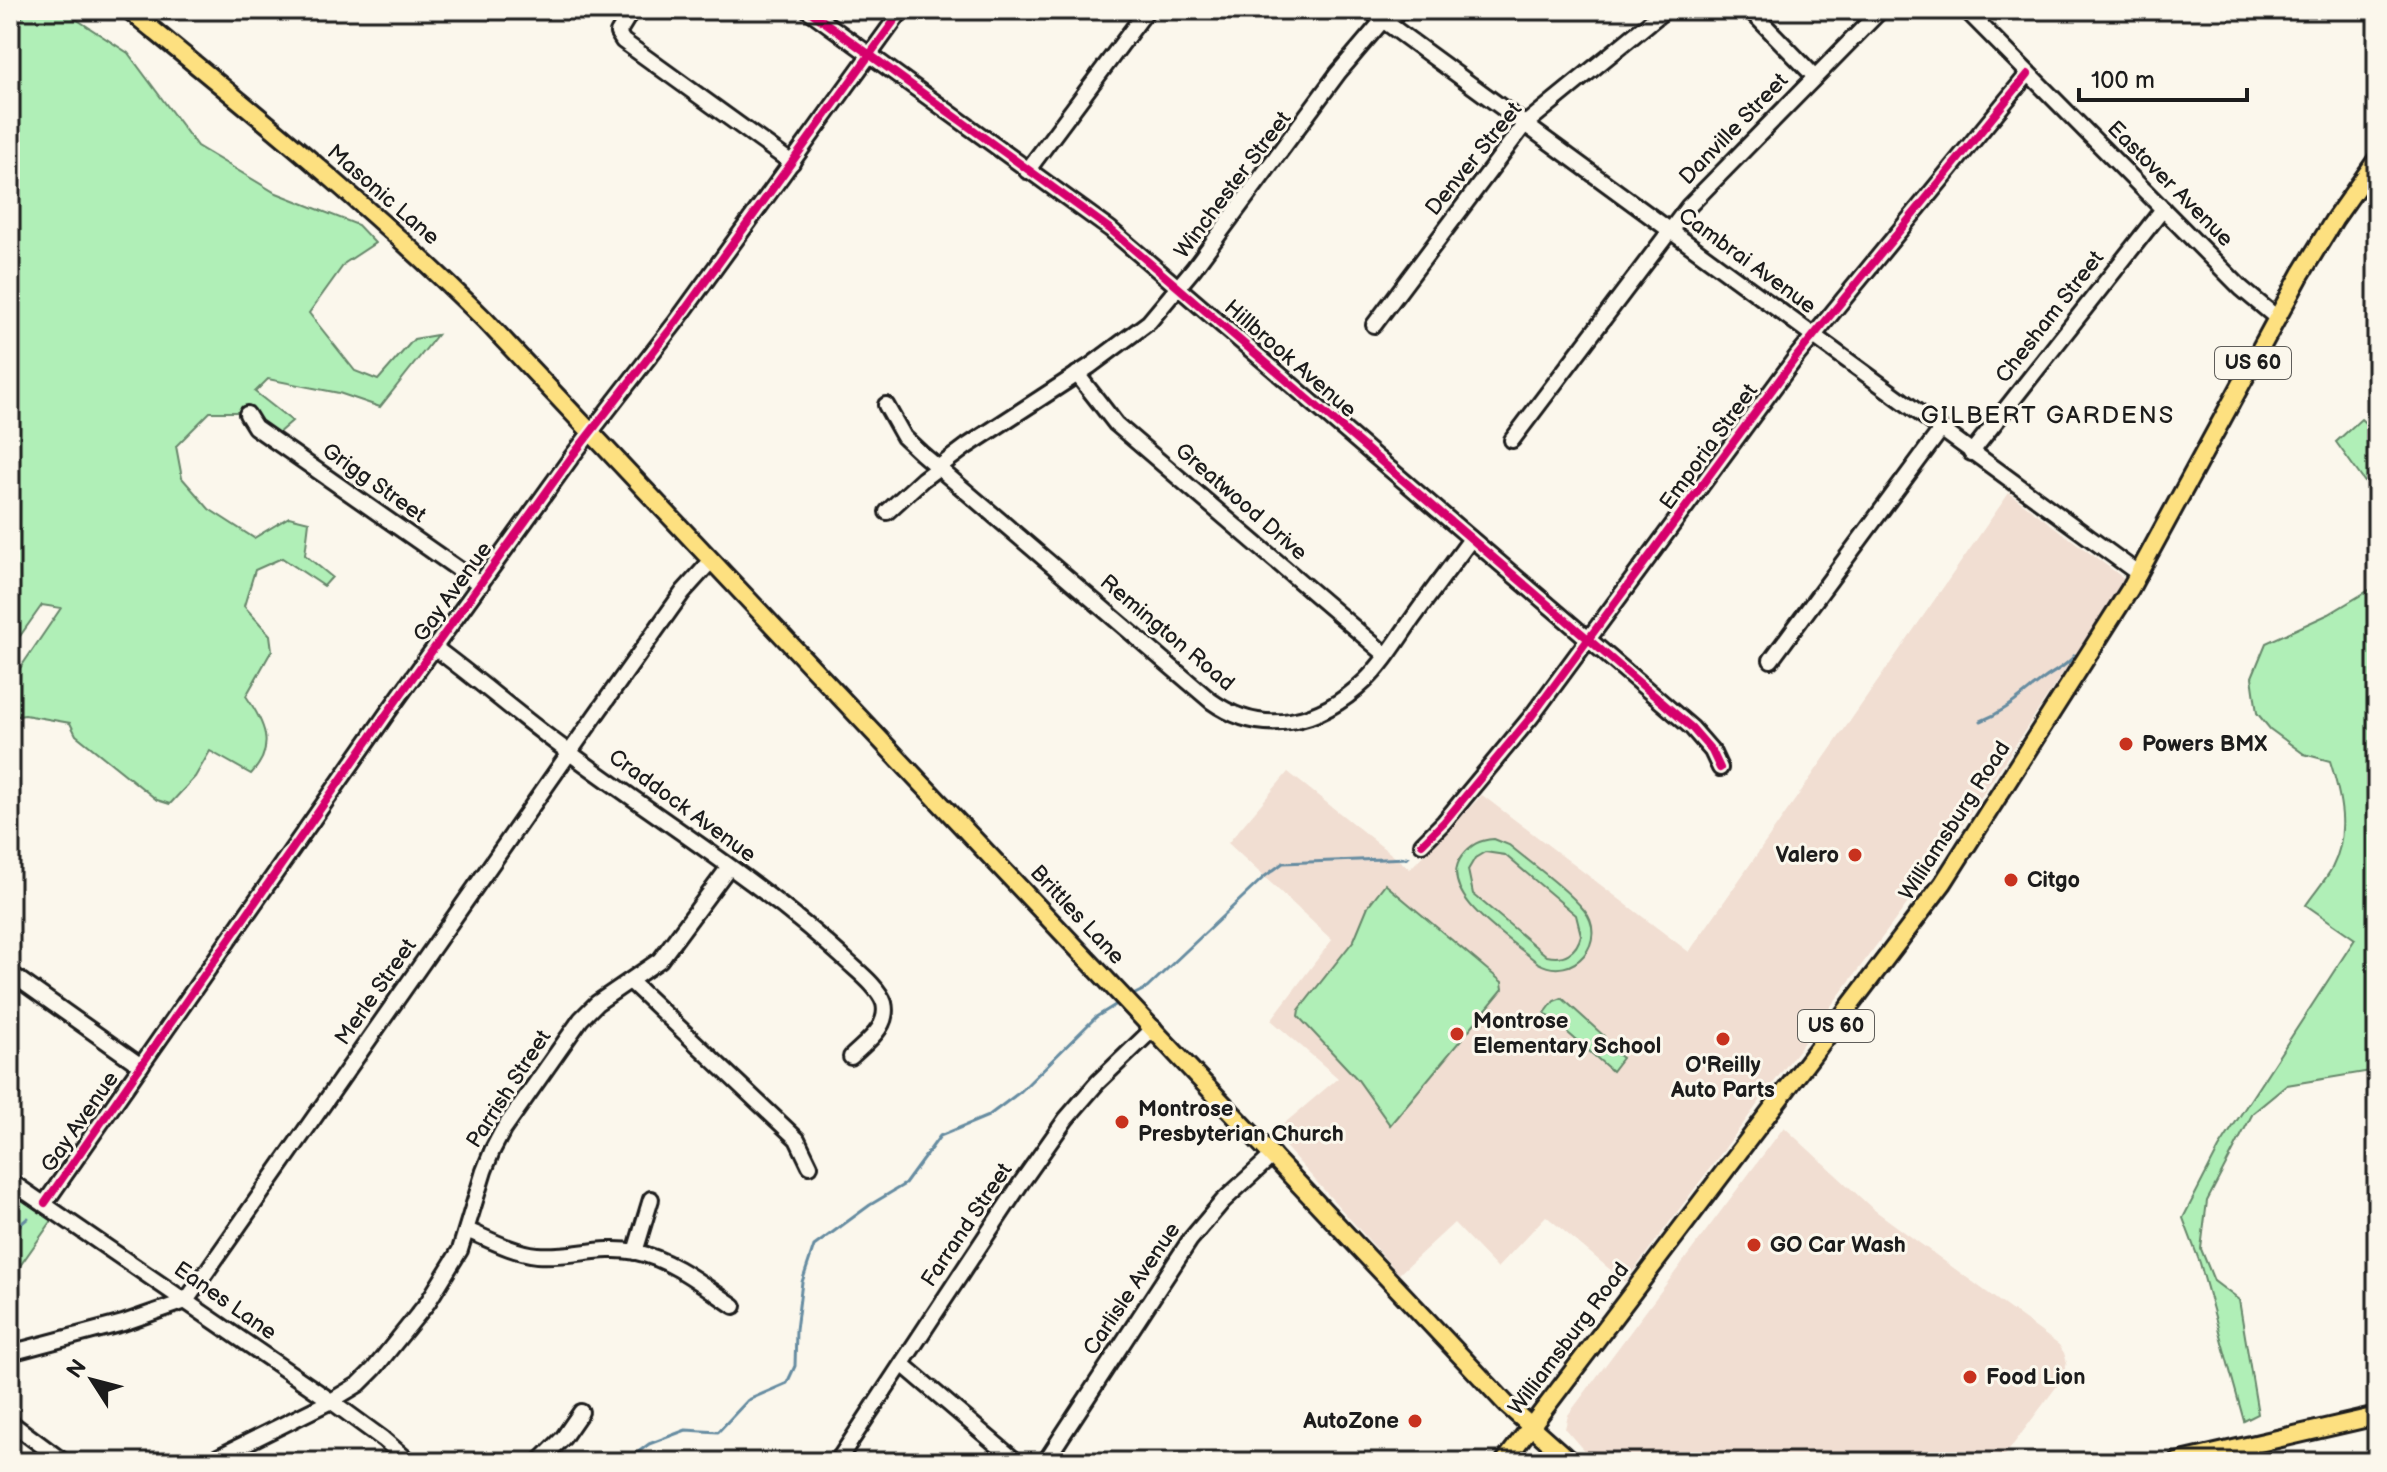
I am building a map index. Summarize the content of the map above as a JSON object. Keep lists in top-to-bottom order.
{
  "streets": {
    "main road": [
      "Masonic Lane",
      "US 60",
      "Williamsburg Road",
      "Brittles Lane"
    ],
    "street": [
      "Danville Street",
      "Denver Street",
      "Eastover Avenue",
      "Winchester Street",
      "Cambrai Avenue",
      "Chesham Street",
      "Hillbrook Avenue",
      "Emporia Street",
      "Grigg Street",
      "Greatwood Drive",
      "Gay Avenue",
      "Remington Road",
      "Craddock Avenue",
      "Merle Street",
      "Parrish Street",
      "Farrand Street",
      "Carlisle Avenue",
      "Eanes Lane"
    ]
  },
  "crossings": [
    ["Danville Street", "Cambrai Avenue"],
    ["Denver Street", "Cambrai Avenue"],
    ["Eastover Avenue", "Chesham Street"],
    ["Eastover Avenue", "Emporia Street"],
    ["Eastover Avenue", "Williamsburg Road"],
    ["Winchester Street", "Cambrai Avenue"],
    ["Winchester Street", "Hillbrook Avenue"],
    ["Winchester Street", "Greatwood Drive"],
    ["Winchester Street", "Remington Road"],
    ["Masonic Lane", "Gay Avenue"],
    ["Masonic Lane", "Brittles Lane"],
    ["Cambrai Avenue", "Chesham Street"],
    ["Cambrai Avenue", "Emporia Street"],
    ["Cambrai Avenue", "Williamsburg Road"],
    ["Hillbrook Avenue", "Emporia Street"],
    ["Hillbrook Avenue", "Gay Avenue"],
    ["Hillbrook Avenue", "Remington Road"],
    ["Grigg Street", "Gay Avenue"],
    ["Greatwood Drive", "Remington Road"],
    ["Gay Avenue", "Craddock Avenue"],
    ["Gay Avenue", "Brittles Lane"],
    ["Gay Avenue", "Eanes Lane"],
    ["Craddock Avenue", "Merle Street"],
    ["Craddock Avenue", "Parrish Street"],
    ["Williamsburg Road", "Brittles Lane"],
    ["Brittles Lane", "Merle Street"],
    ["Brittles Lane", "Farrand Street"],
    ["Brittles Lane", "Carlisle Avenue"],
    ["Merle Street", "Eanes Lane"],
    ["Parrish Street", "Eanes Lane"]
  ],
  "districts": ["GILBERT GARDENS"],
  "places": [
    "Powers BMX",
    "Valero",
    "Citgo",
    "Montrose Elementary School",
    "O'Reilly Auto Parts",
    "Montrose Presbyterian Church",
    "GO Car Wash",
    "Food Lion",
    "AutoZone"
  ],
  "scale_bar": "100 m",
  "north": "top left"
}
